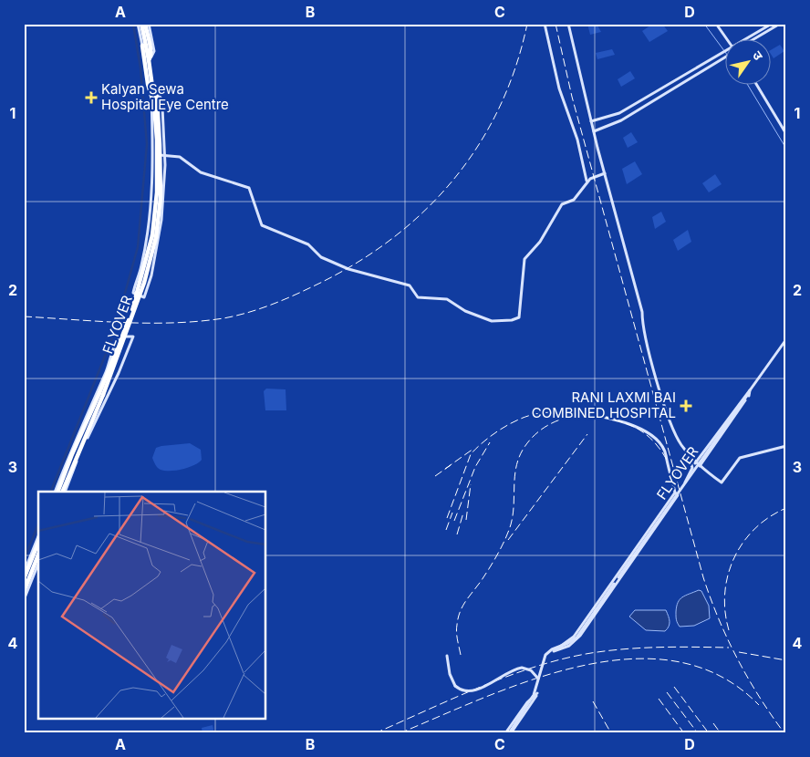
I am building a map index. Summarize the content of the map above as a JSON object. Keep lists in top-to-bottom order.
{
  "streets": {
    "highway": ["FLYOVER"]
  },
  "places": {
    "health": ["Kalyan Sewa Hospital Eye Centre", "RANI LAXMI BAI COMBINED HOSPITAL"]
  },
  "north": "top right",
  "grid": {
    "columns": [
      "A",
      "B",
      "C",
      "D"
    ],
    "rows": [
      "1",
      "2",
      "3",
      "4"
    ]
  }
}
